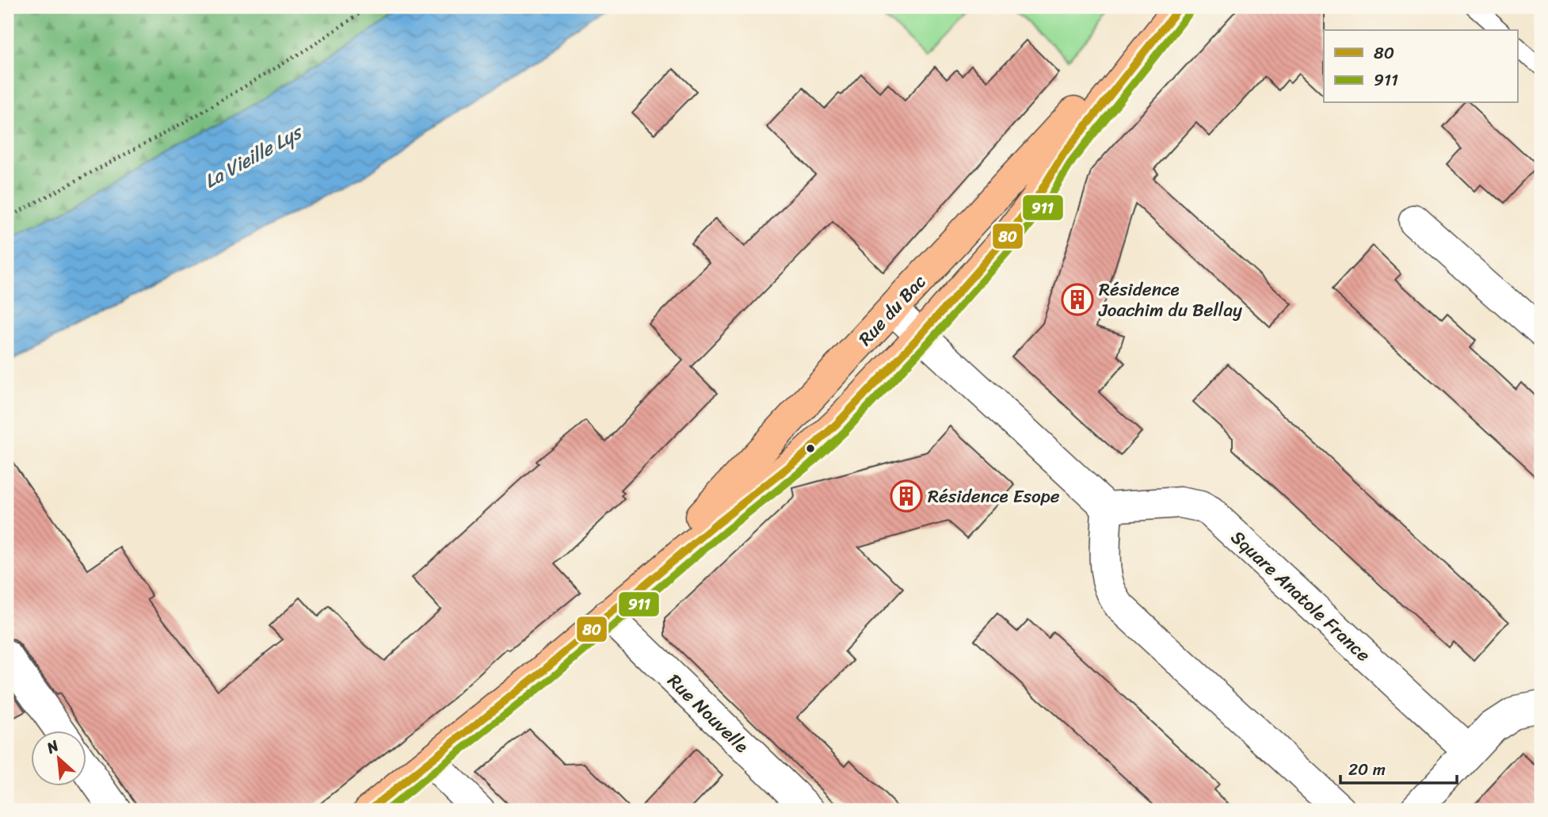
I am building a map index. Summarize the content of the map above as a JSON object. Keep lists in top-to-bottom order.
{
  "streets": {
    "main road": ["Rue du Bac"],
    "street": ["Square Anatole France", "Rue Nouvelle"]
  },
  "crossings": [
    ["Rue du Bac", "Rue Nouvelle"]
  ],
  "water": ["La Vieille Lys"],
  "places": {
    "building": ["Résidence Joachim du Bellay", "Résidence Esope"]
  },
  "lines": ["transit line 80", "transit line 911"],
  "legend": ["80", "911"],
  "scale_bar": "20 m",
  "north": "top left"
}
